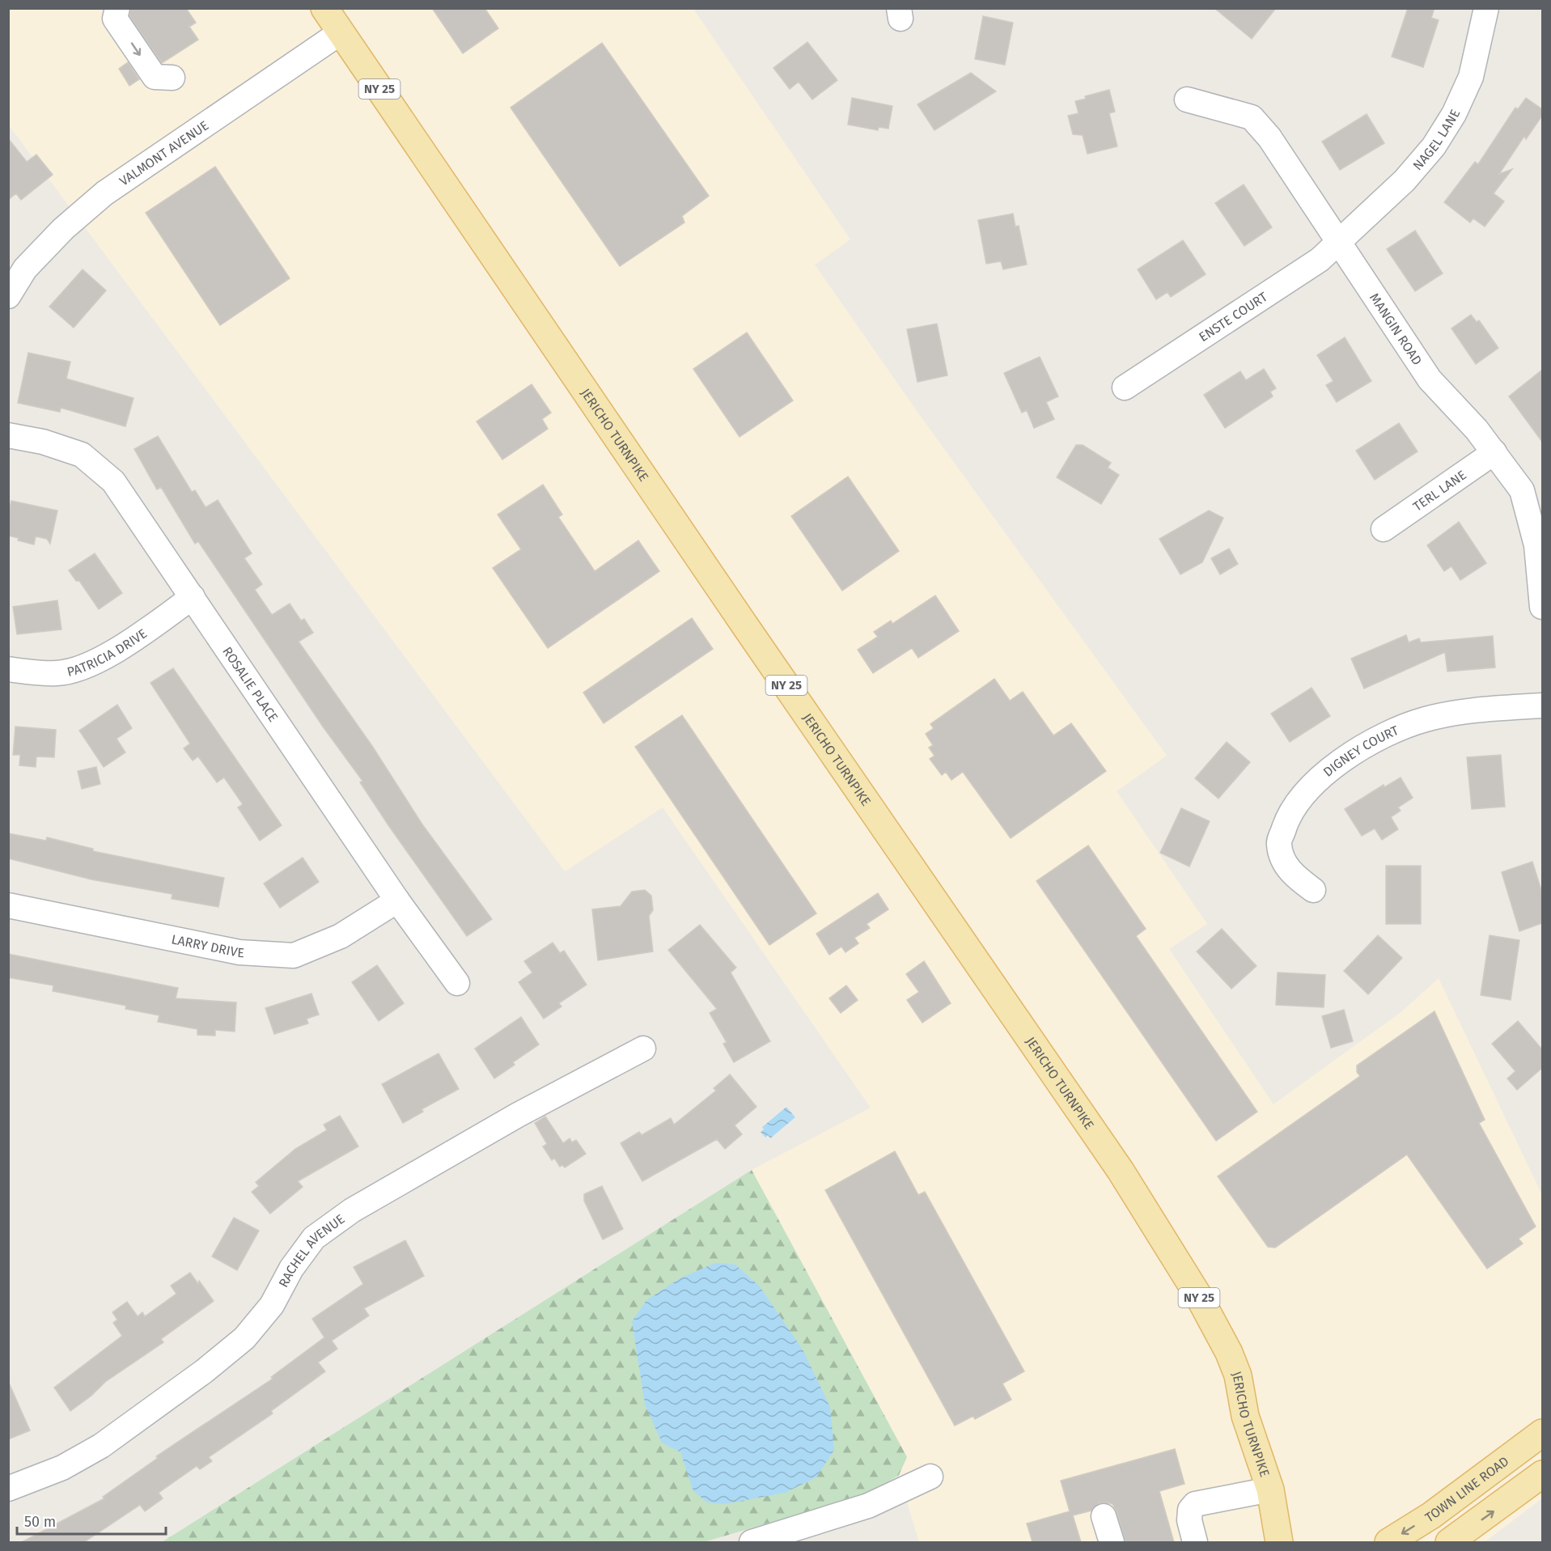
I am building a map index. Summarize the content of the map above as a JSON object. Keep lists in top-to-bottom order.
{
  "streets": {
    "main road": ["NY 25", "JERICHO TURNPIKE", "TOWN LINE ROAD"],
    "street": [
      "NAGEL LANE",
      "VALMONT AVENUE",
      "ENSTE COURT",
      "MANGIN ROAD",
      "TERL LANE",
      "PATRICIA DRIVE",
      "ROSALIE PLACE",
      "DIGNEY COURT",
      "LARRY DRIVE",
      "RACHEL AVENUE"
    ]
  },
  "crossings": [
    ["NAGEL LANE", "ENSTE COURT"],
    ["NAGEL LANE", "MANGIN ROAD"],
    ["VALMONT AVENUE", "JERICHO TURNPIKE"],
    ["ENSTE COURT", "MANGIN ROAD"],
    ["MANGIN ROAD", "TERL LANE"],
    ["PATRICIA DRIVE", "ROSALIE PLACE"],
    ["ROSALIE PLACE", "LARRY DRIVE"]
  ],
  "scale_bar": "50 m"
}
